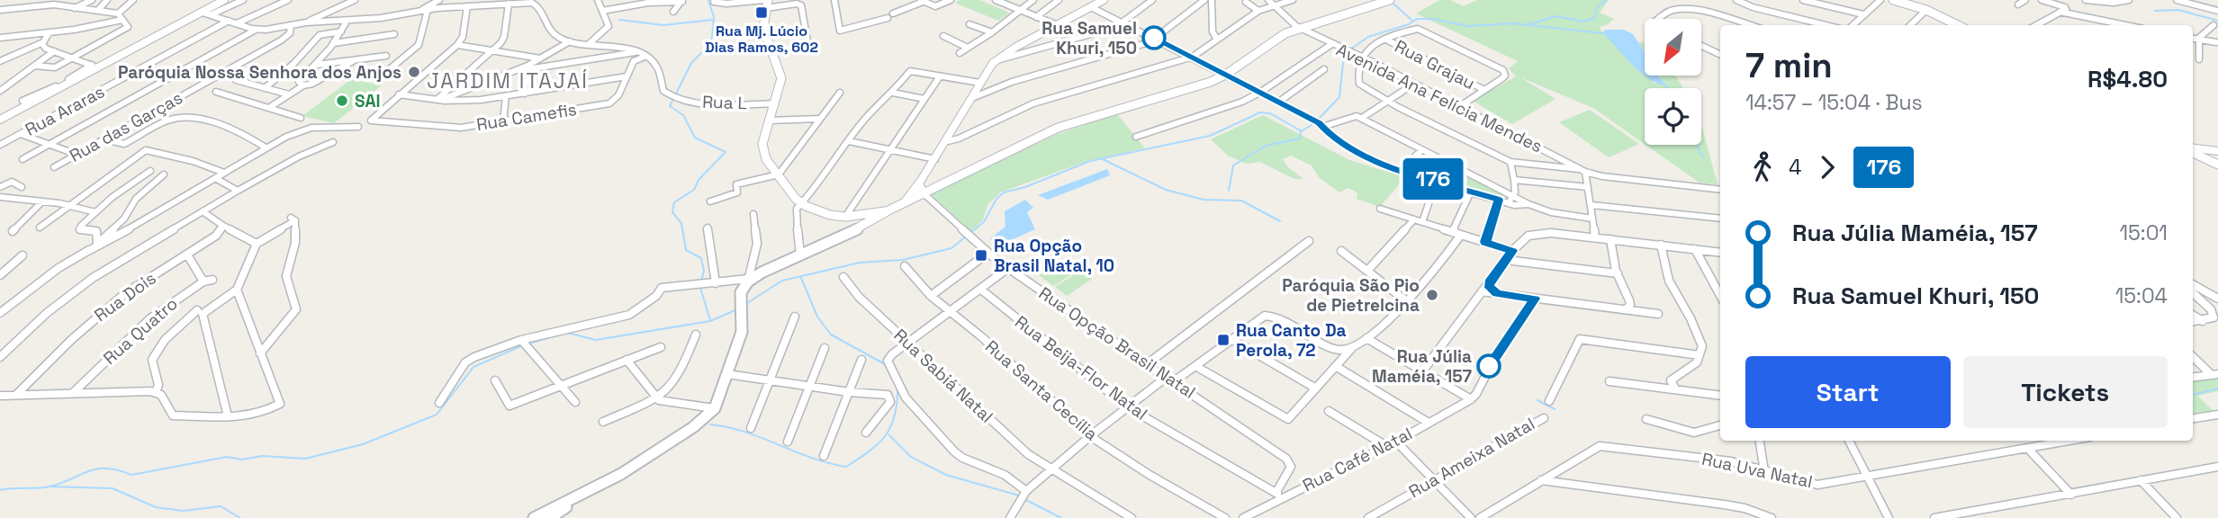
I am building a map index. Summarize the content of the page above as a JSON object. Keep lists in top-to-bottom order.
{
  "streets": {
    "street": [
      "Rua Grajau",
      "Avenida Ana Felícia Mendes",
      "Rua L",
      "Rua Araras",
      "Rua Camefis",
      "Rua das Garças",
      "Rua Dois",
      "Rua Quatro",
      "Rua Opção Brasil Natal",
      "Rua Beija-Flor Natal",
      "Rua Sabiá Natal",
      "Rua Santa Cecília",
      "Rua Ameixa Natal",
      "Rua Café Natal",
      "Rua Uva Natal"
    ]
  },
  "crossings": [
    ["Rua L", "Rua Camefis"],
    ["Rua Opção Brasil Natal", "Rua Beija-Flor Natal"],
    ["Rua Beija-Flor Natal", "Rua Café Natal"]
  ],
  "districts": ["JARDIM ITAJAÍ"],
  "places": {
    "transit": ["Rua Mj. Lúcio Dias Ramos, 602", "Rua Opção Brasil Natal, 10", "Rua Canto Da Perola, 72"],
    "other": [
      "Rua Samuel Khuri, 150",
      "Paróquia Nossa Senhora dos Anjos",
      "SAI",
      "Paróquia São Pio de Pietrelcina",
      "Rua Júlia Maméia, 157"
    ]
  },
  "lines": ["bus line 176"],
  "north": "bottom left",
  "page": {
    "on_map": "176",
    "heading": ["7 min", "14:57 – 15:04 · Bus", "R$4.80"],
    "legs": ["4", "176"],
    "list": [
      {
        "name": "Rua Júlia Maméia, 157",
        "value": "15:01"
      },
      {
        "name": "Rua Samuel Khuri, 150",
        "value": "15:04"
      }
    ],
    "buttons": ["Start", "Tickets"]
  }
}
